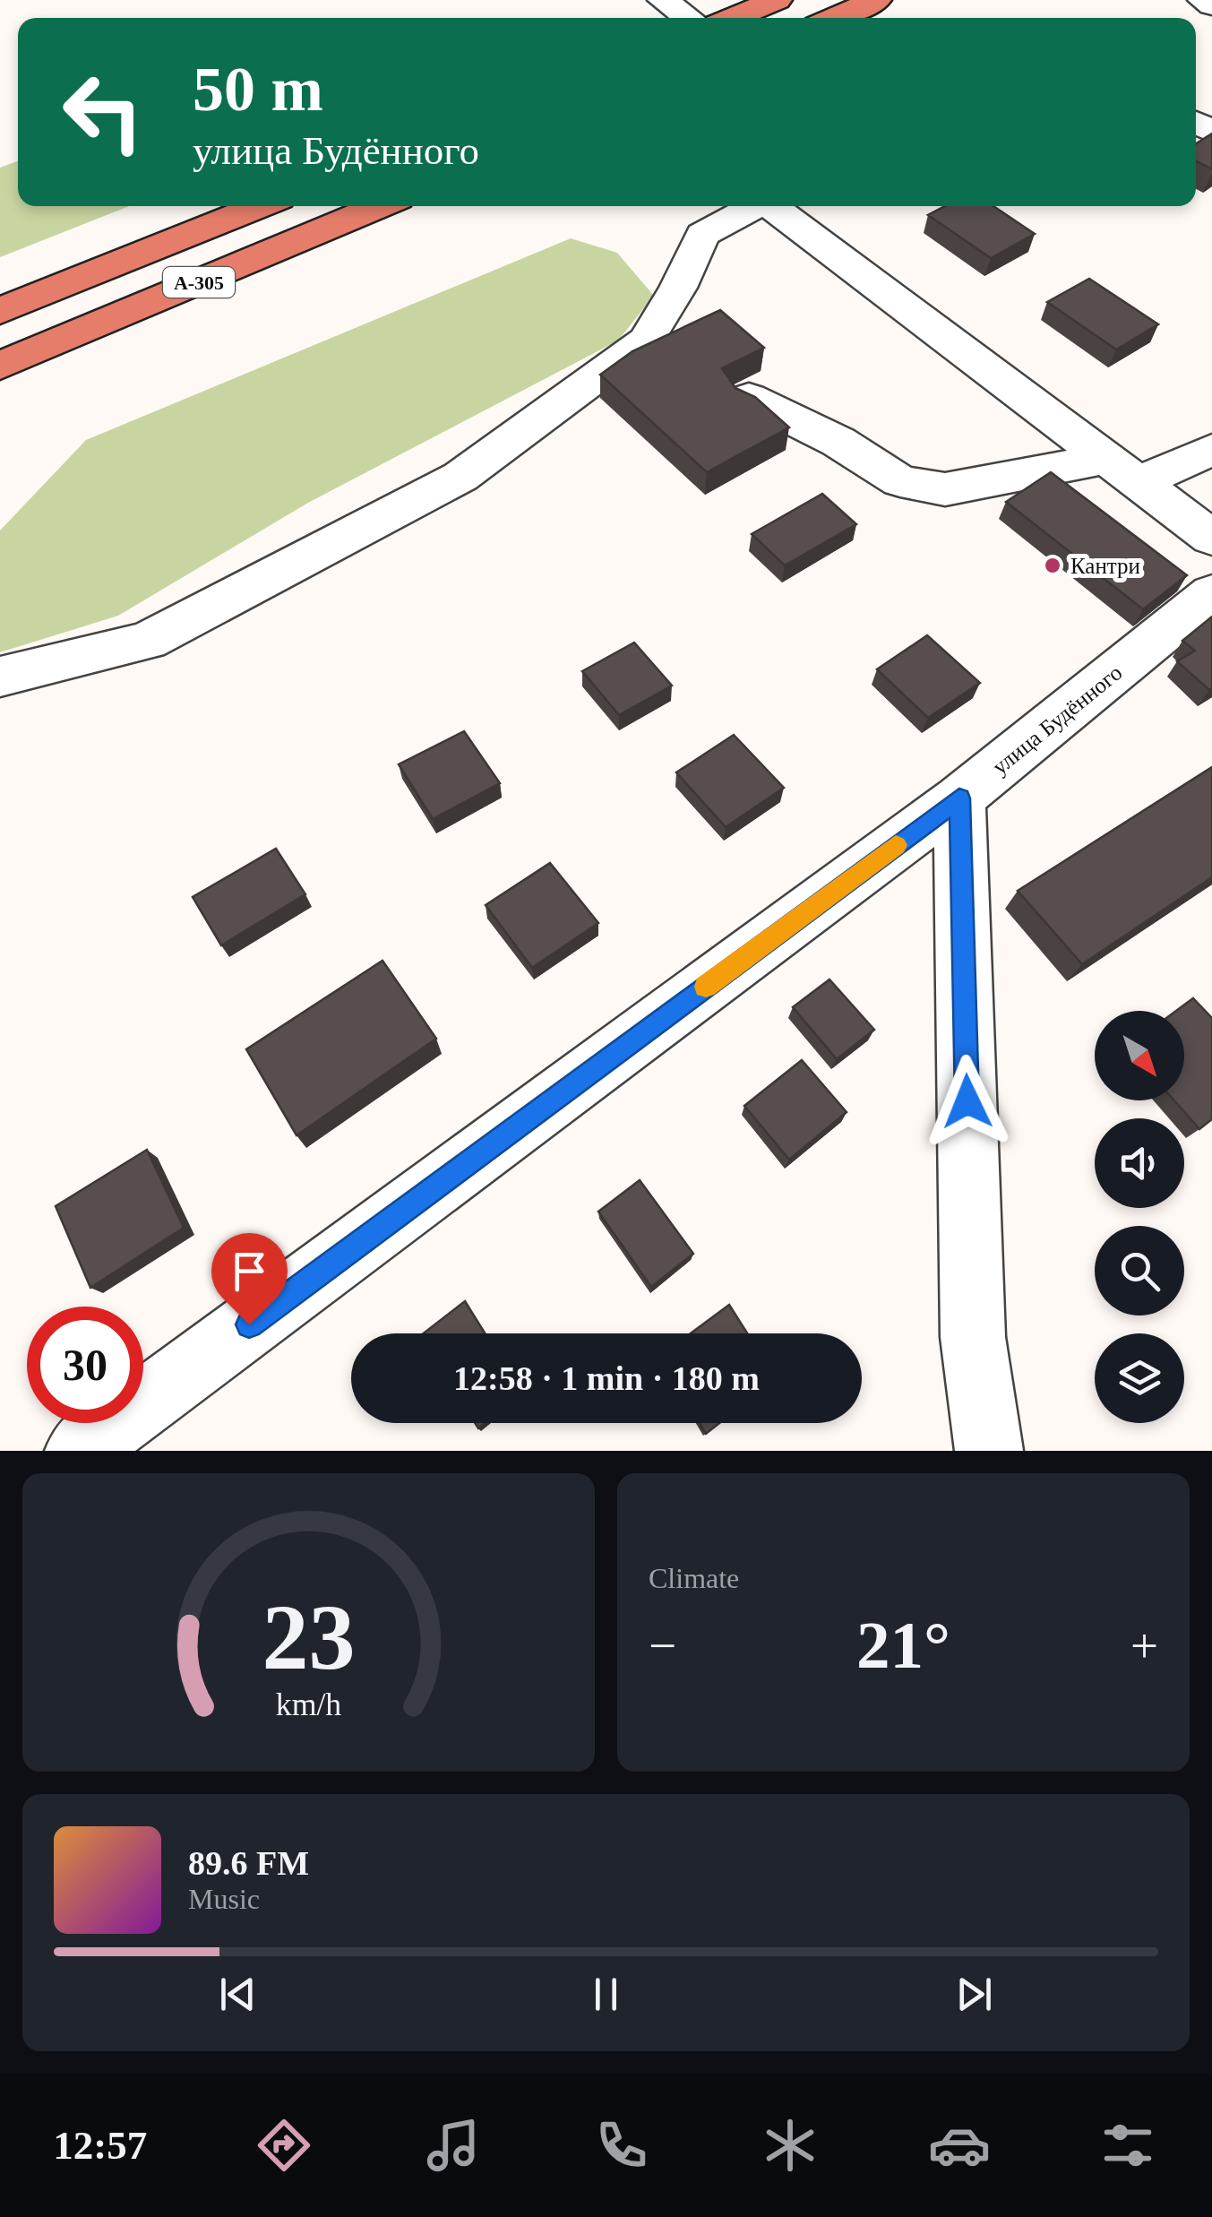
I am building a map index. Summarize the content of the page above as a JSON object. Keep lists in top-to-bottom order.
{
  "streets": {
    "highway": ["А-305"],
    "street": ["улица Будённого"]
  },
  "places": ["Кантри"],
  "north": "bottom right",
  "page": {
    "turn": ["50 m", "улица Будённого"],
    "limit": "30",
    "trip": "12:58 · 1 min · 180 m",
    "tile": "Climate",
    "heat": ["−", "21°", "+"],
    "song": ["89.6 FM", "Music"],
    "tabs": "12:57",
    "gauge": ["23", "km/h"]
  }
}
